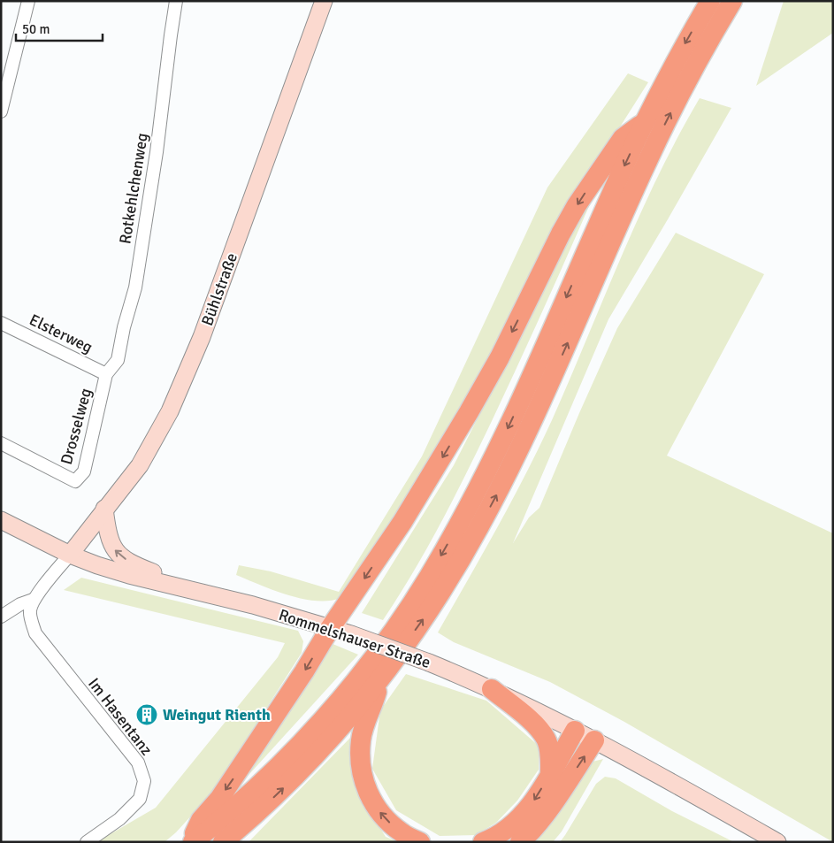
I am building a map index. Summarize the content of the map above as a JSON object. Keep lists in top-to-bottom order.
{
  "streets": {
    "main road": ["Bühlstraße", "Rommelshauser Straße"],
    "street": [
      "Rotkehlchenweg",
      "Elsterweg",
      "Drosselweg",
      "Im Hasentanz"
    ]
  },
  "crossings": [
    ["Rotkehlchenweg", "Elsterweg"],
    ["Rotkehlchenweg", "Drosselweg"],
    ["Bühlstraße", "Rommelshauser Straße"],
    ["Elsterweg", "Drosselweg"]
  ],
  "places": {
    "building": ["Weingut Rienth"]
  },
  "scale_bar": "50 m"
}
